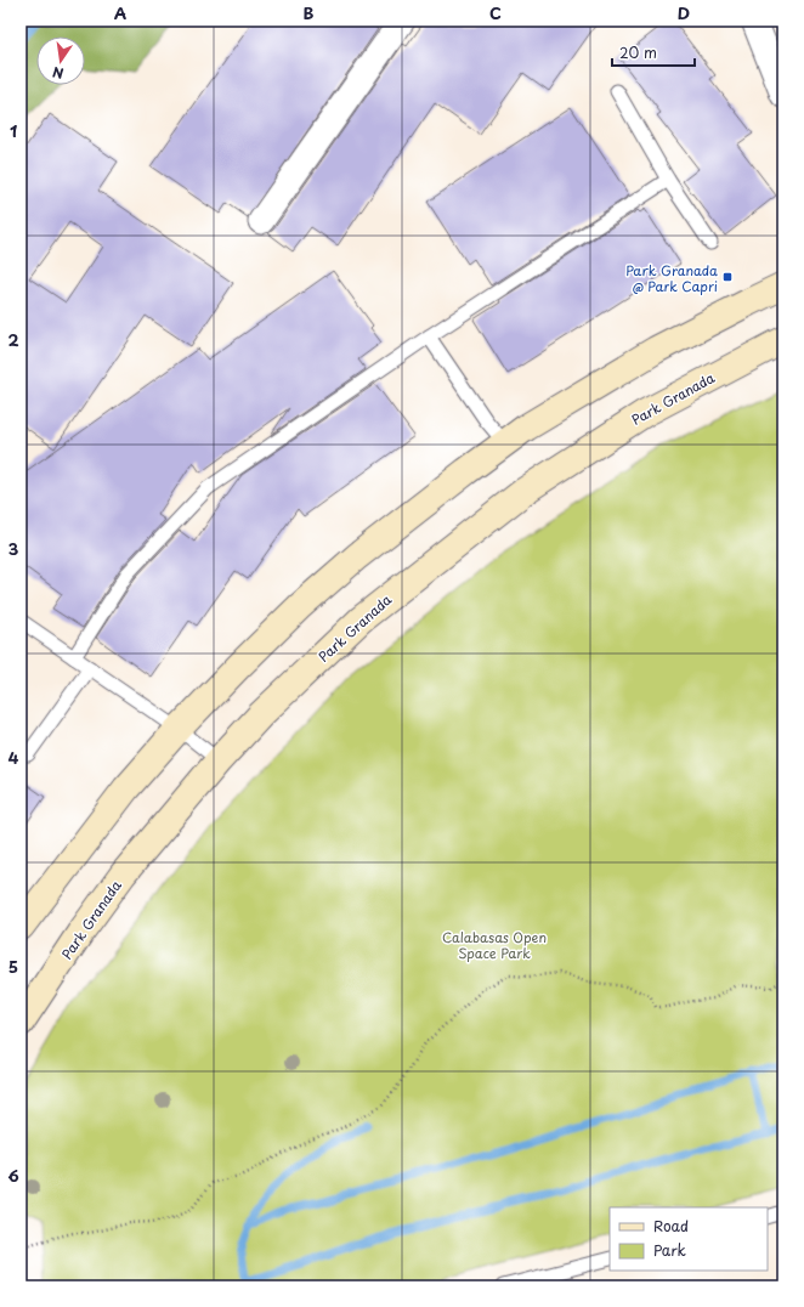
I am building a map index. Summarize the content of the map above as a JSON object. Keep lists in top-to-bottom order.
{
  "streets": {
    "street": ["Park Granada"]
  },
  "parks": ["Calabasas Open Space Park"],
  "places": {
    "transit": ["Park Granada @ Park Capri"]
  },
  "legend": ["Road", "Park"],
  "scale_bar": "20 m",
  "north": "bottom",
  "grid": {
    "columns": [
      "A",
      "B",
      "C",
      "D"
    ],
    "rows": [
      "1",
      "2",
      "3",
      "4",
      "5",
      "6"
    ]
  }
}
